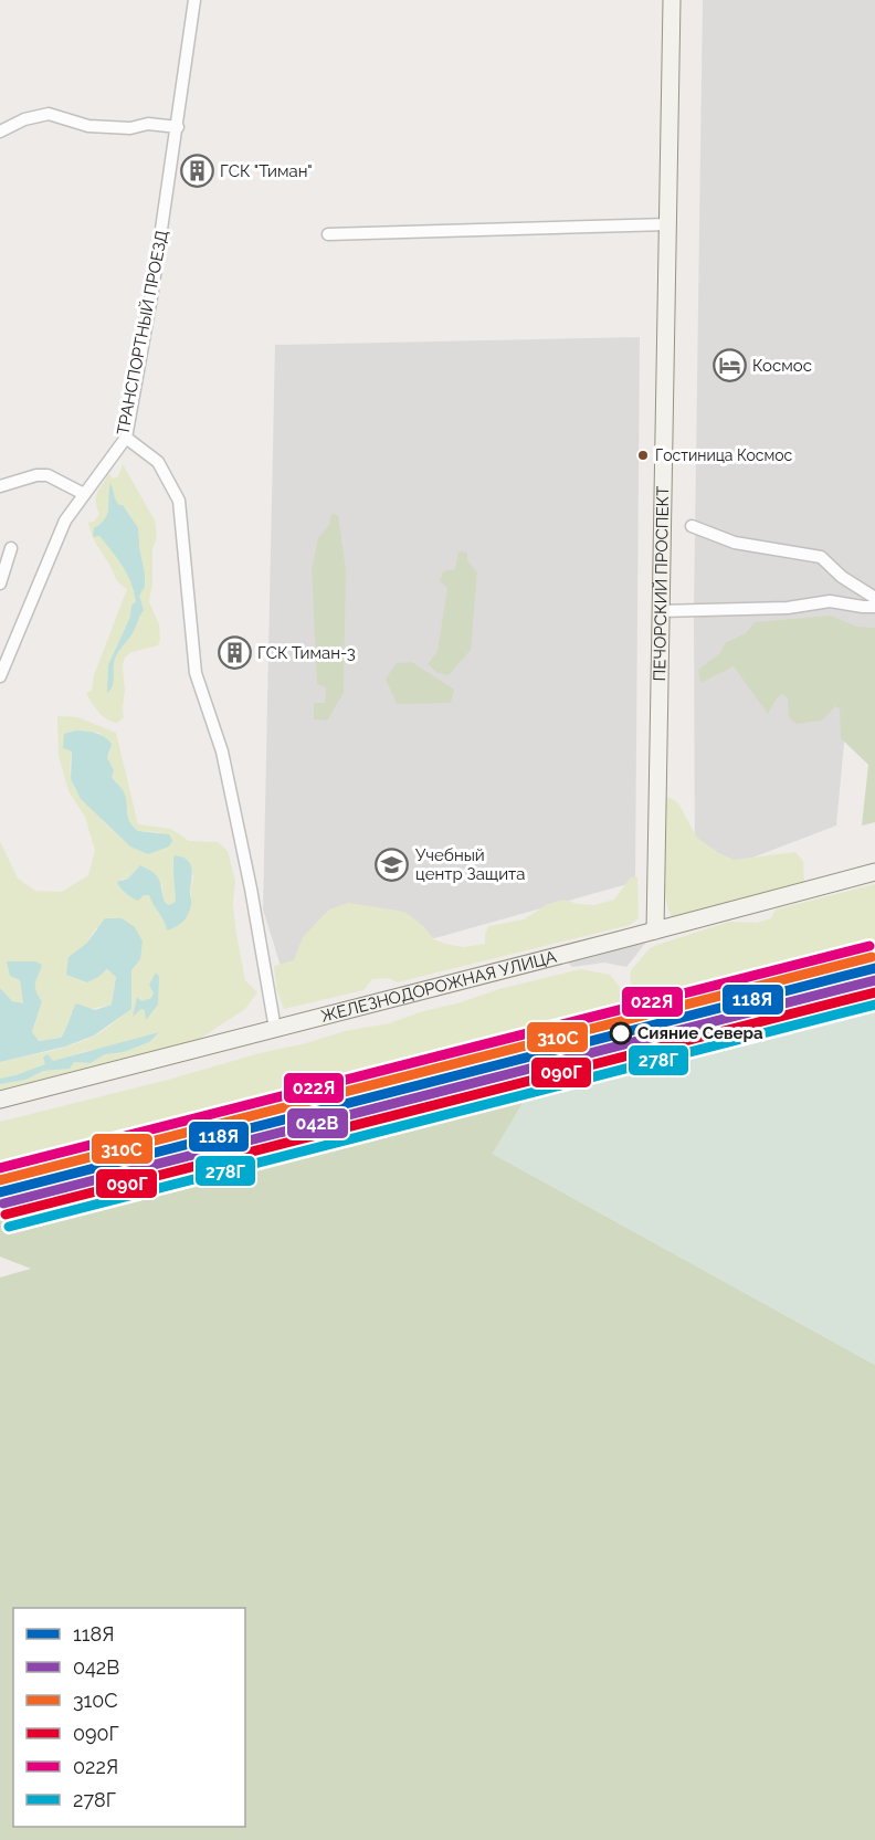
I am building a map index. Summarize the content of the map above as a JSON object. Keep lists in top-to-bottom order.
{
  "streets": {
    "main road": ["ПЕЧОРСКИЙ ПРОСПЕКТ", "ЖЕЛЕЗНОДОРОЖНАЯ УЛИЦА"],
    "street": ["ТРАНСПОРТНЫЙ ПРОЕЗД"]
  },
  "crossings": [
    ["ПЕЧОРСКИЙ ПРОСПЕКТ", "ЖЕЛЕЗНОДОРОЖНАЯ УЛИЦА"]
  ],
  "places": {
    "building": ["ГСК \"Тиман\"", "ГСК Тиман-3"],
    "hotel": ["Космос"],
    "other": ["Гостиница Космос", "Сияние Севера"],
    "school or university": ["Учебный центр Защита"]
  },
  "lines": [
    "transit line 022Я",
    "transit line 310С",
    "transit line 118Я",
    "transit line 042В",
    "transit line 090Г",
    "transit line 278Г"
  ],
  "legend": [
    "118Я",
    "042В",
    "310С",
    "090Г",
    "022Я",
    "278Г"
  ]
}
